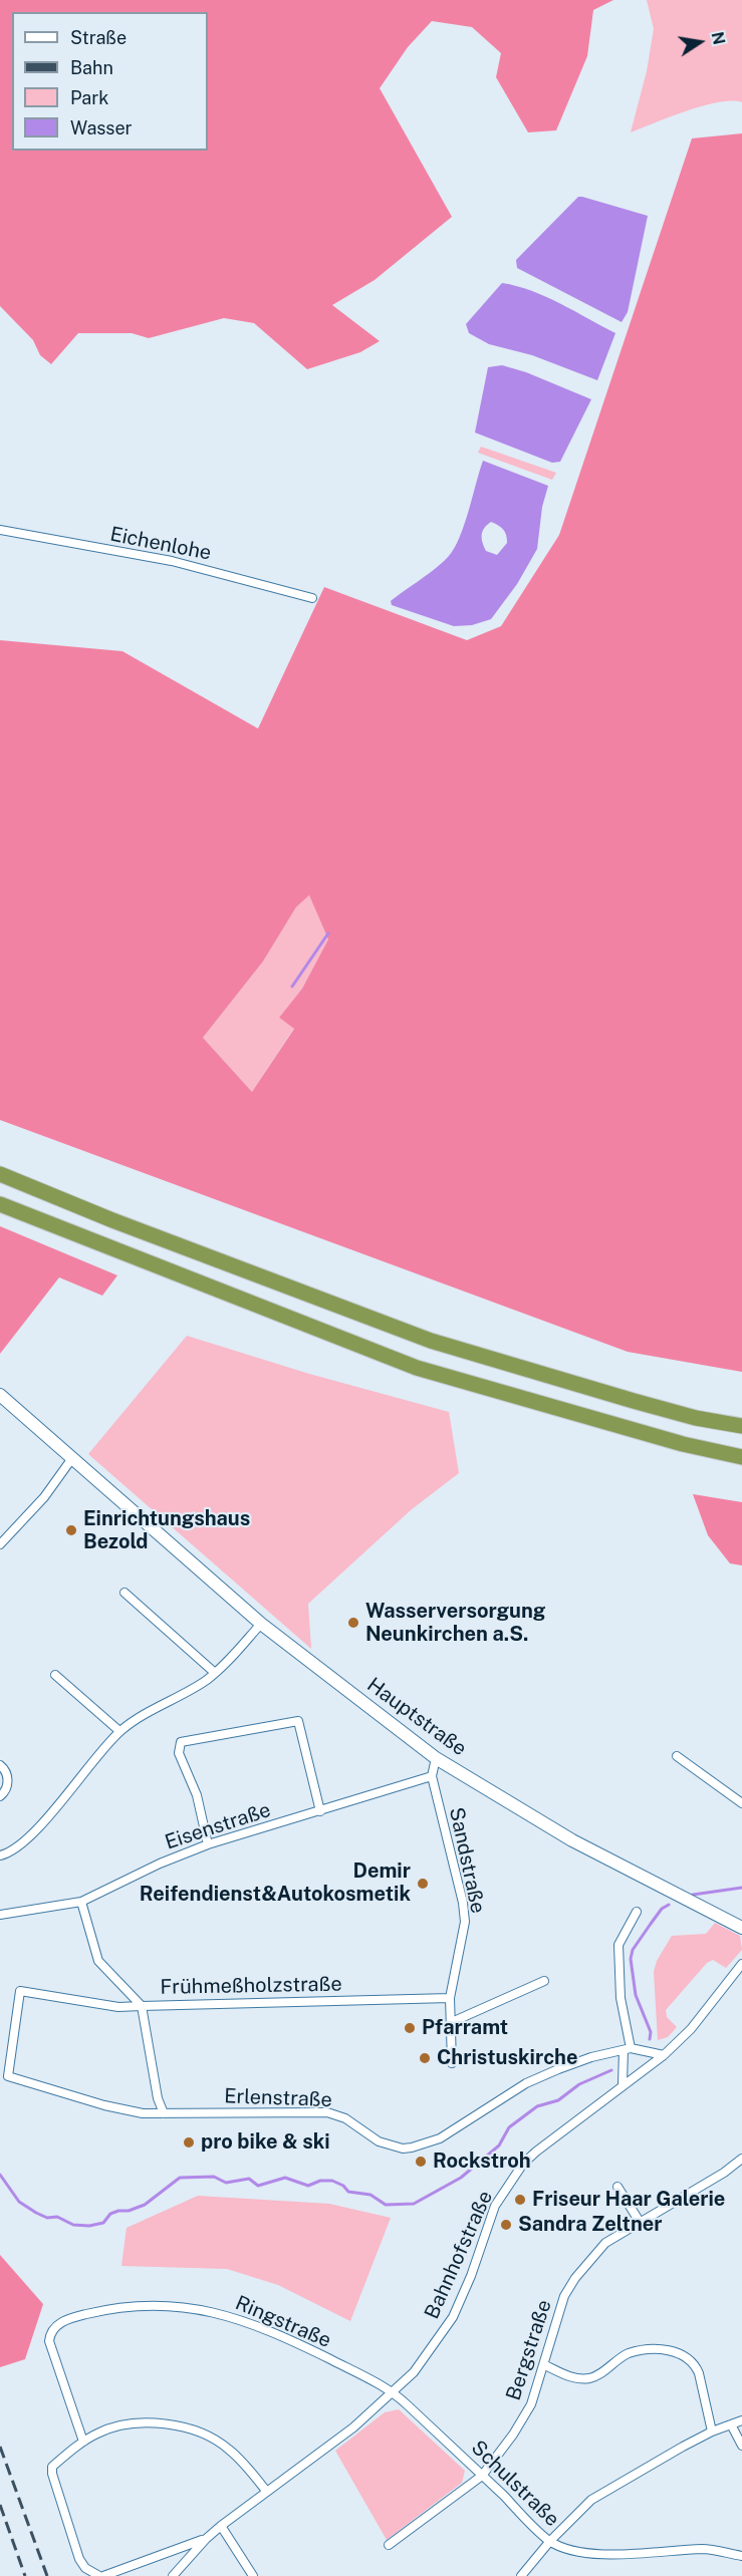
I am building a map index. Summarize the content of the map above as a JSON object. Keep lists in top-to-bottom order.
{
  "streets": {
    "main road": ["Hauptstraße"],
    "street": [
      "Eichenlohe",
      "Eisenstraße",
      "Sandstraße",
      "Frühmeßholzstraße",
      "Erlenstraße",
      "Bahnhofstraße",
      "Ringstraße",
      "Bergstraße",
      "Schulstraße"
    ]
  },
  "crossings": [
    ["Eisenstraße", "Sandstraße"],
    ["Eisenstraße", "Frühmeßholzstraße"],
    ["Sandstraße", "Frühmeßholzstraße"],
    ["Frühmeßholzstraße", "Erlenstraße"],
    ["Erlenstraße", "Bahnhofstraße"],
    ["Bahnhofstraße", "Ringstraße"],
    ["Bahnhofstraße", "Schulstraße"],
    ["Ringstraße", "Schulstraße"],
    ["Bergstraße", "Schulstraße"]
  ],
  "places": [
    "Einrichtungshaus Bezold",
    "Wasserversorgung Neunkirchen a.S.",
    "Demir Reifendienst&Autokosmetik",
    "Pfarramt",
    "Christuskirche",
    "pro bike & ski",
    "Rockstroh",
    "Friseur Haar Galerie",
    "Sandra Zeltner"
  ],
  "legend": [
    "Straße",
    "Bahn",
    "Park",
    "Wasser"
  ],
  "north": "right"
}
